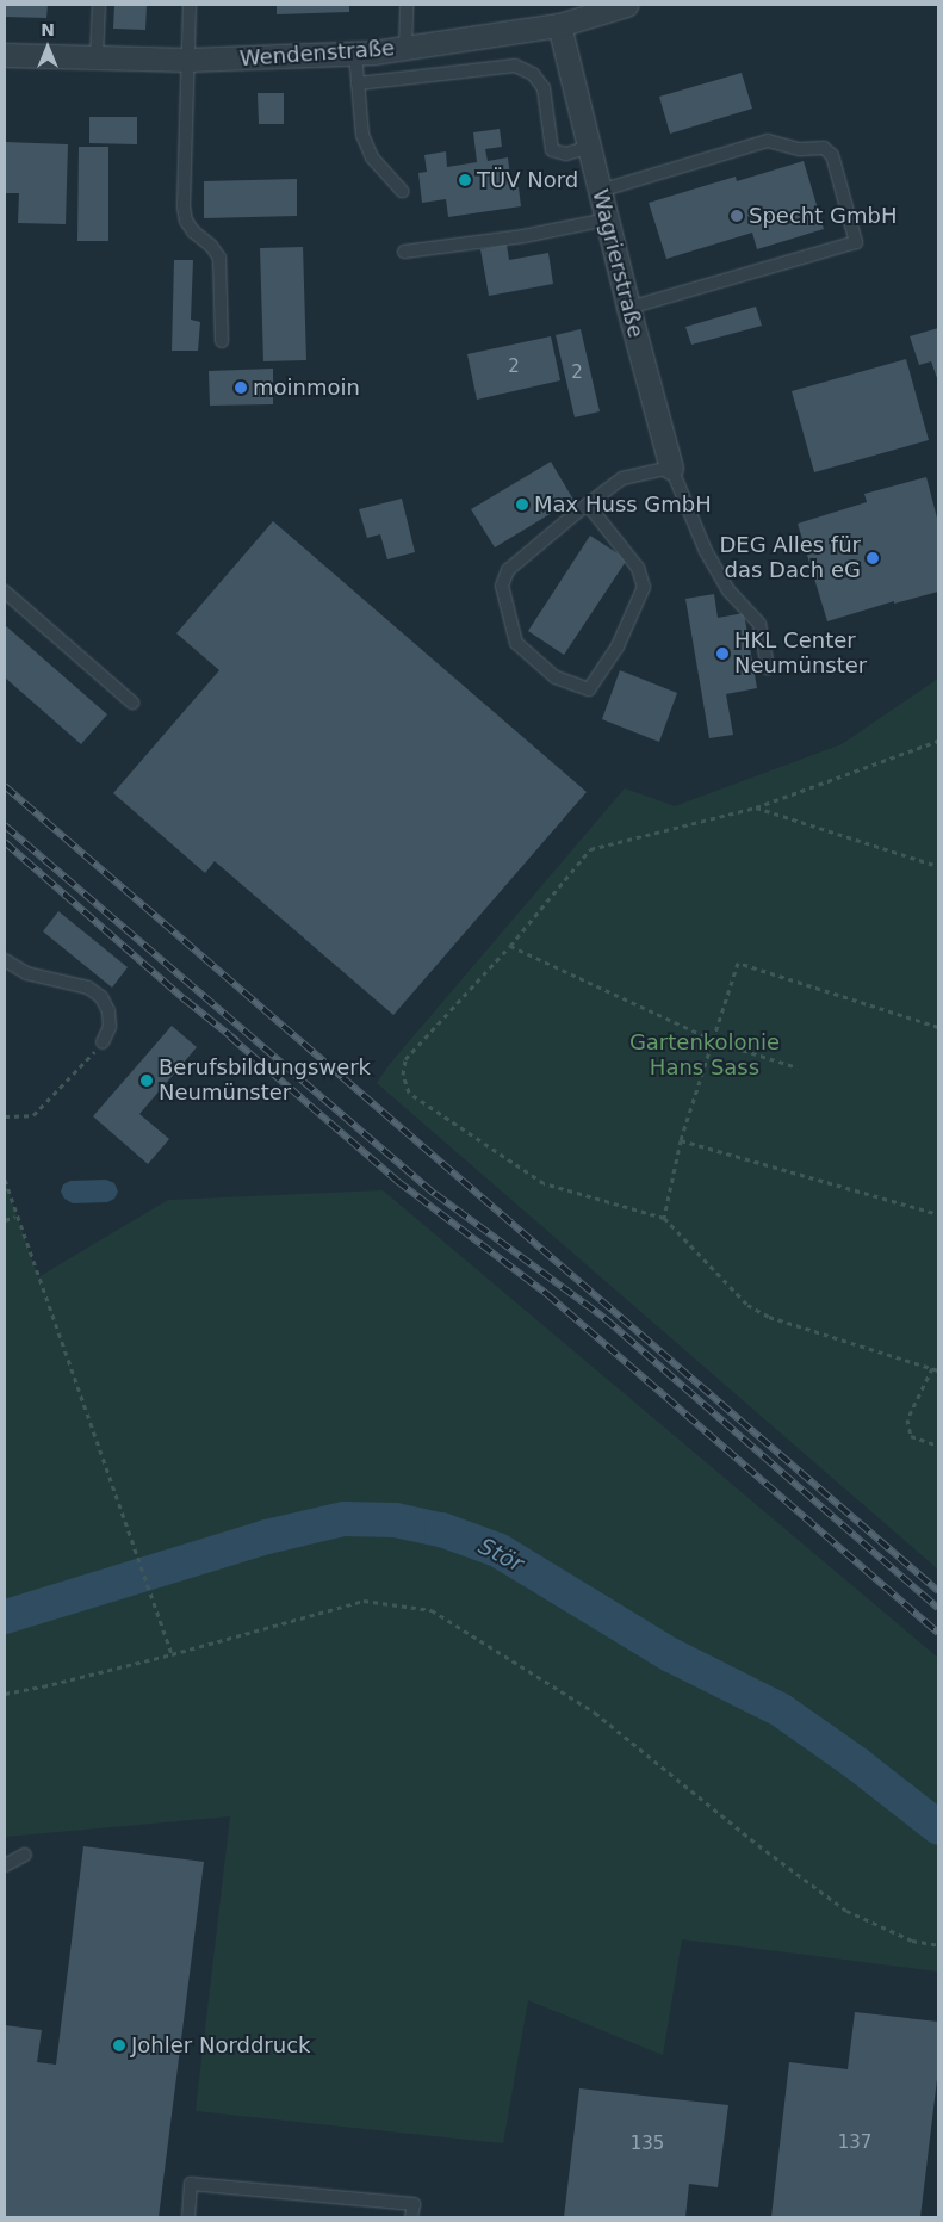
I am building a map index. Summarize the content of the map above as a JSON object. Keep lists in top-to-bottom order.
{
  "streets": {
    "street": ["Wendenstraße", "Wagrierstraße"]
  },
  "crossings": [
    ["Wendenstraße", "Wagrierstraße"]
  ],
  "water": ["Stör"],
  "parks": ["Gartenkolonie Hans Sass"],
  "places": [
    "TÜV Nord",
    "Specht GmbH",
    "moinmoin",
    "Max Huss GmbH",
    "DEG Alles für das Dach eG",
    "HKL Center Neumünster",
    "Berufsbildungswerk Neumünster",
    "Johler Norddruck"
  ],
  "house_numbers": [
    "2",
    "2",
    "137",
    "135"
  ],
  "north": "top"
}
